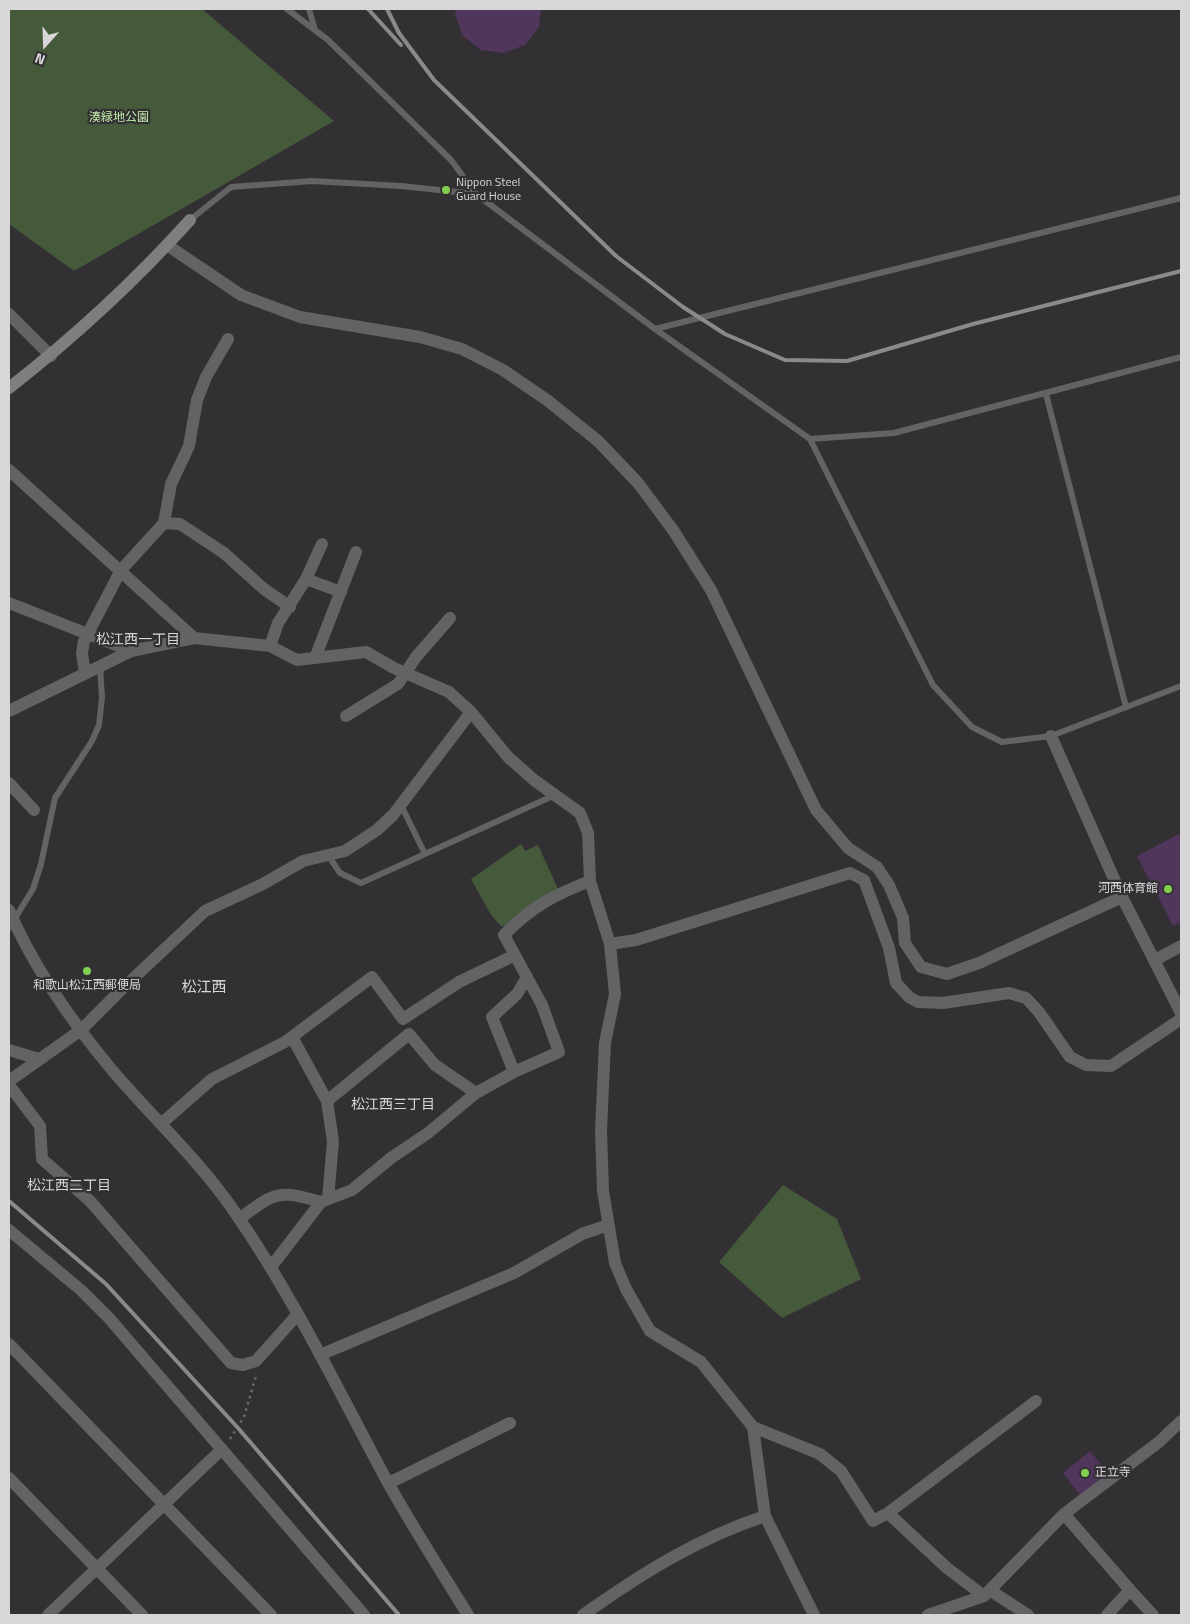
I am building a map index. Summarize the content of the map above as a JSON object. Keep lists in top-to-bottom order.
{
  "districts": [
    "松江西一丁目",
    "松江西",
    "松江西三丁目",
    "松江西二丁目"
  ],
  "parks": ["湊緑地公園"],
  "places": [
    "Nippon Steel Guard House",
    "河西体育館",
    "和歌山松江西郵便局",
    "正立寺"
  ],
  "north": "bottom"
}
